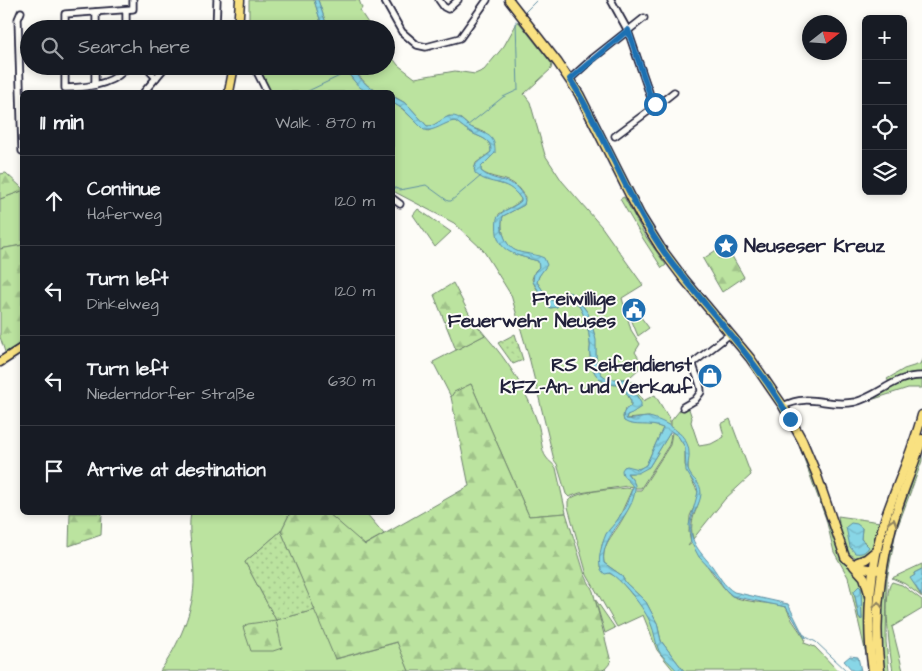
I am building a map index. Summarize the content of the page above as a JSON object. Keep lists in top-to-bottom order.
{
  "places": {
    "place": ["Neuseser Kreuz"],
    "public building": ["Freiwillige Feuerwehr Neuses"],
    "shop": ["RS Reifendienst KFZ-An- und Verkauf"]
  },
  "north": "right",
  "page": {
    "map_buttons": ["+", "−"],
    "search": "Search here",
    "heading": ["11 min", "Walk · 870 m"],
    "list": [
      ["Continue", "Haferweg", "120 m"],
      ["Turn left", "Dinkelweg", "120 m"],
      ["Turn left", "Niederndorfer Straße", "630 m"],
      "Arrive at destination"
    ]
  }
}
